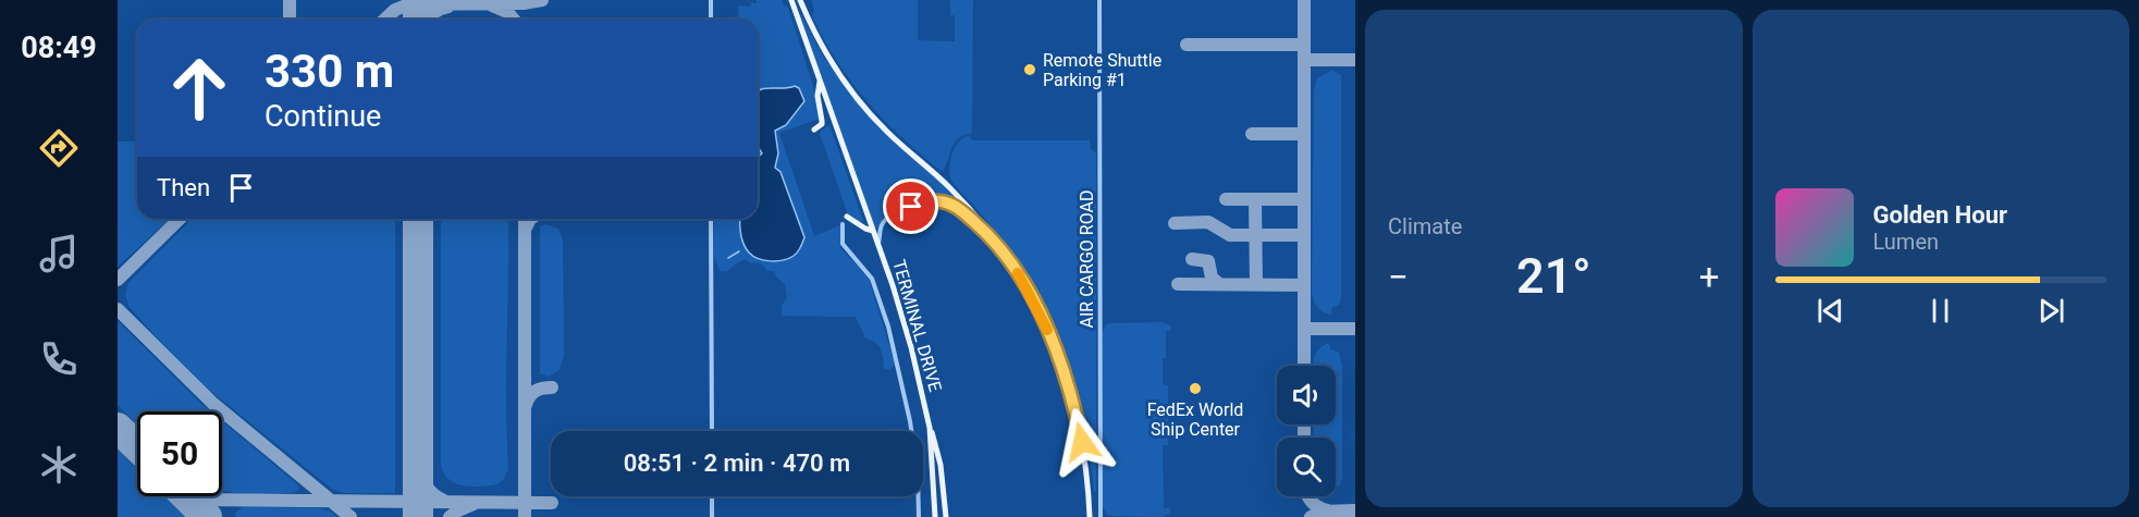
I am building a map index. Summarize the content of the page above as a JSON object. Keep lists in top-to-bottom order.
{
  "streets": {
    "main road": ["TERMINAL DRIVE"],
    "street": ["AIR CARGO ROAD"]
  },
  "places": ["Remote Shuttle Parking #1", "FedEx World Ship Center"],
  "page": {
    "tabs": "08:49",
    "tile": "Climate",
    "turn": ["330 m", "Continue"],
    "then": "Then",
    "song": ["Golden Hour", "Lumen"],
    "heat": ["−", "21°", "+"],
    "limit": "50",
    "trip": "08:51 · 2 min · 470 m"
  }
}
